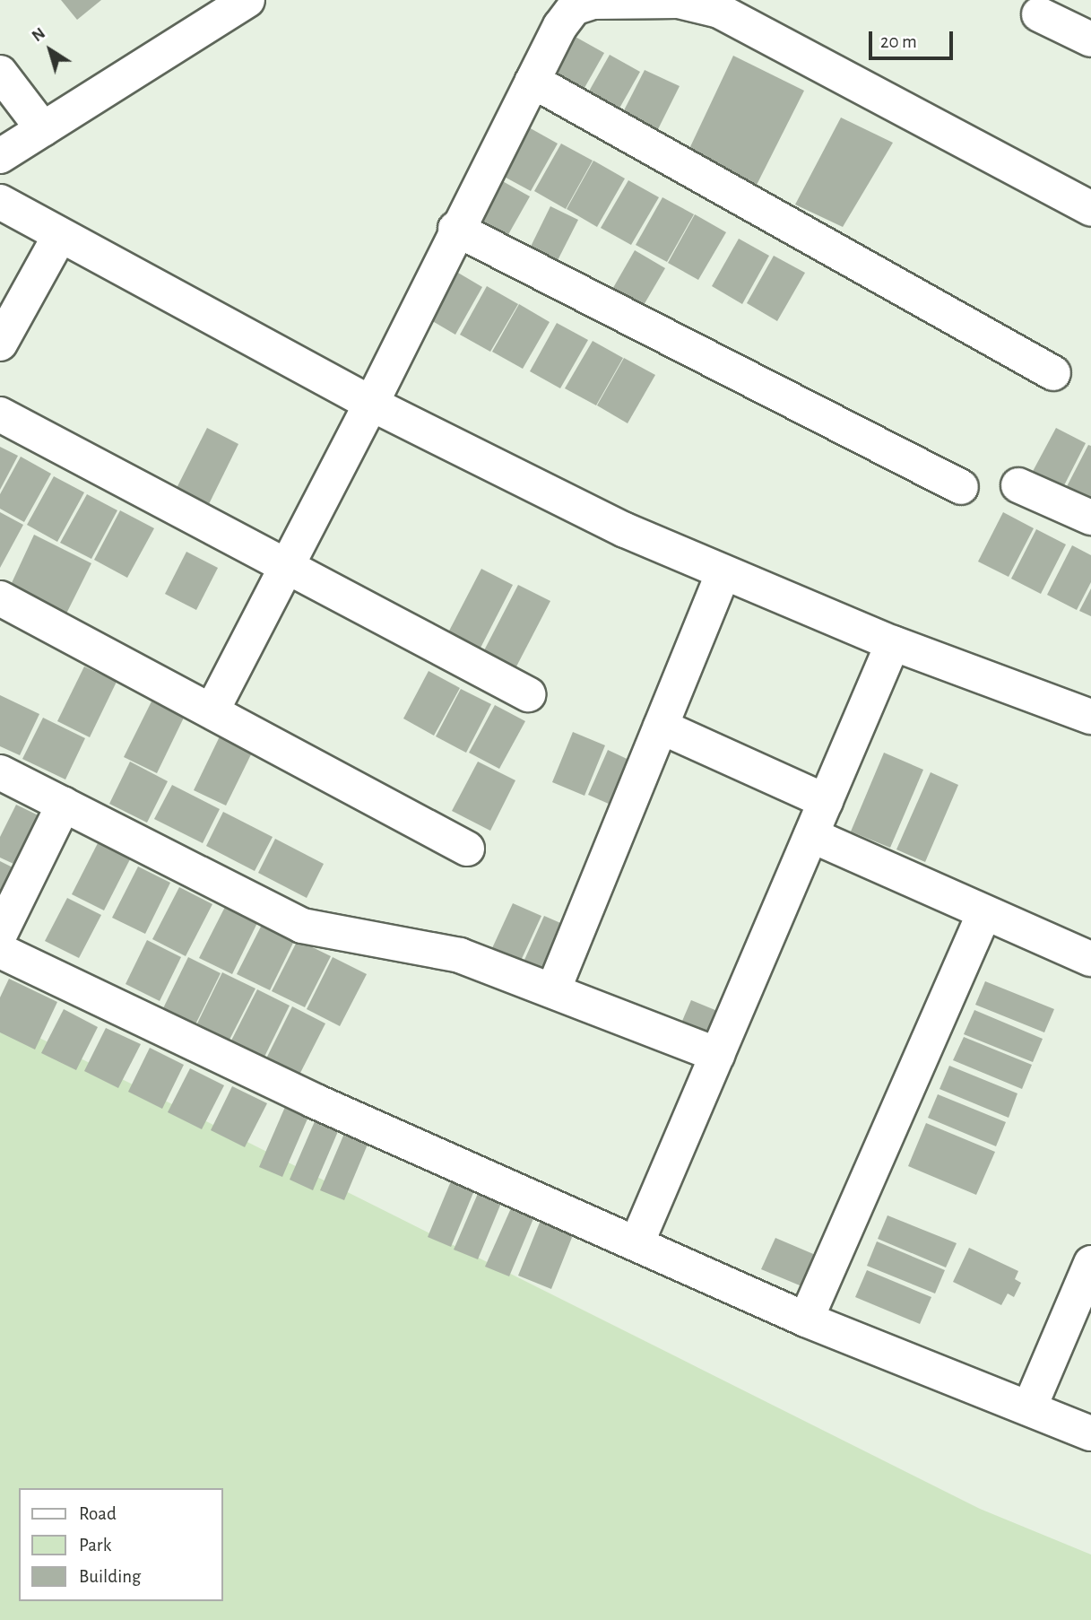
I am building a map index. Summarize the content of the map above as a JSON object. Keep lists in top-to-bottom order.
{
  "legend": ["Road", "Park", "Building"],
  "scale_bar": "20 m",
  "north": "top left"
}
